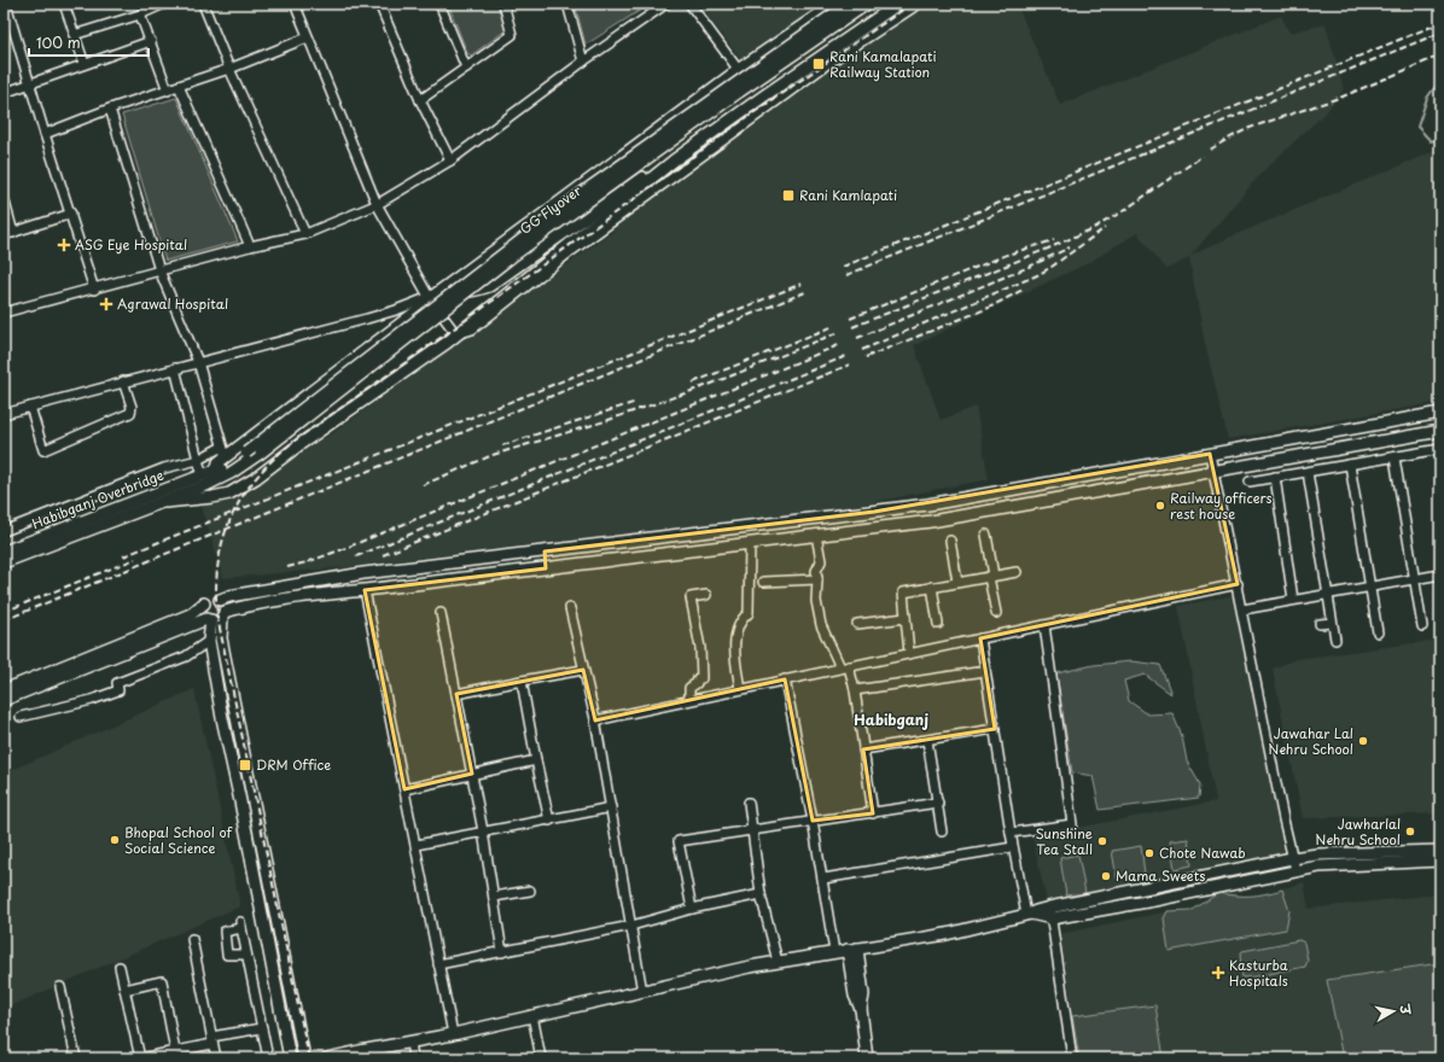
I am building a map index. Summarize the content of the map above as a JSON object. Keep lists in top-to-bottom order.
{
  "streets": {
    "main road": ["GG Flyover", "Habibganj Overbridge"]
  },
  "crossings": [
    ["GG Flyover", "Habibganj Overbridge"]
  ],
  "districts": ["Habibganj"],
  "places": {
    "transit": ["Rani Kamalapati Railway Station", "Rani Kamlapati", "DRM Office"],
    "health": ["ASG Eye Hospital", "Agrawal Hospital", "Kasturba Hospitals"],
    "other": [
      "Railway officers rest house",
      "Jawahar Lal Nehru School",
      "Jawharlal Nehru School",
      "Bhopal School of Social Science",
      "Sunshine Tea Stall",
      "Chote Nawab",
      "Mama Sweets"
    ]
  },
  "scale_bar": "100 m",
  "north": "right"
}
